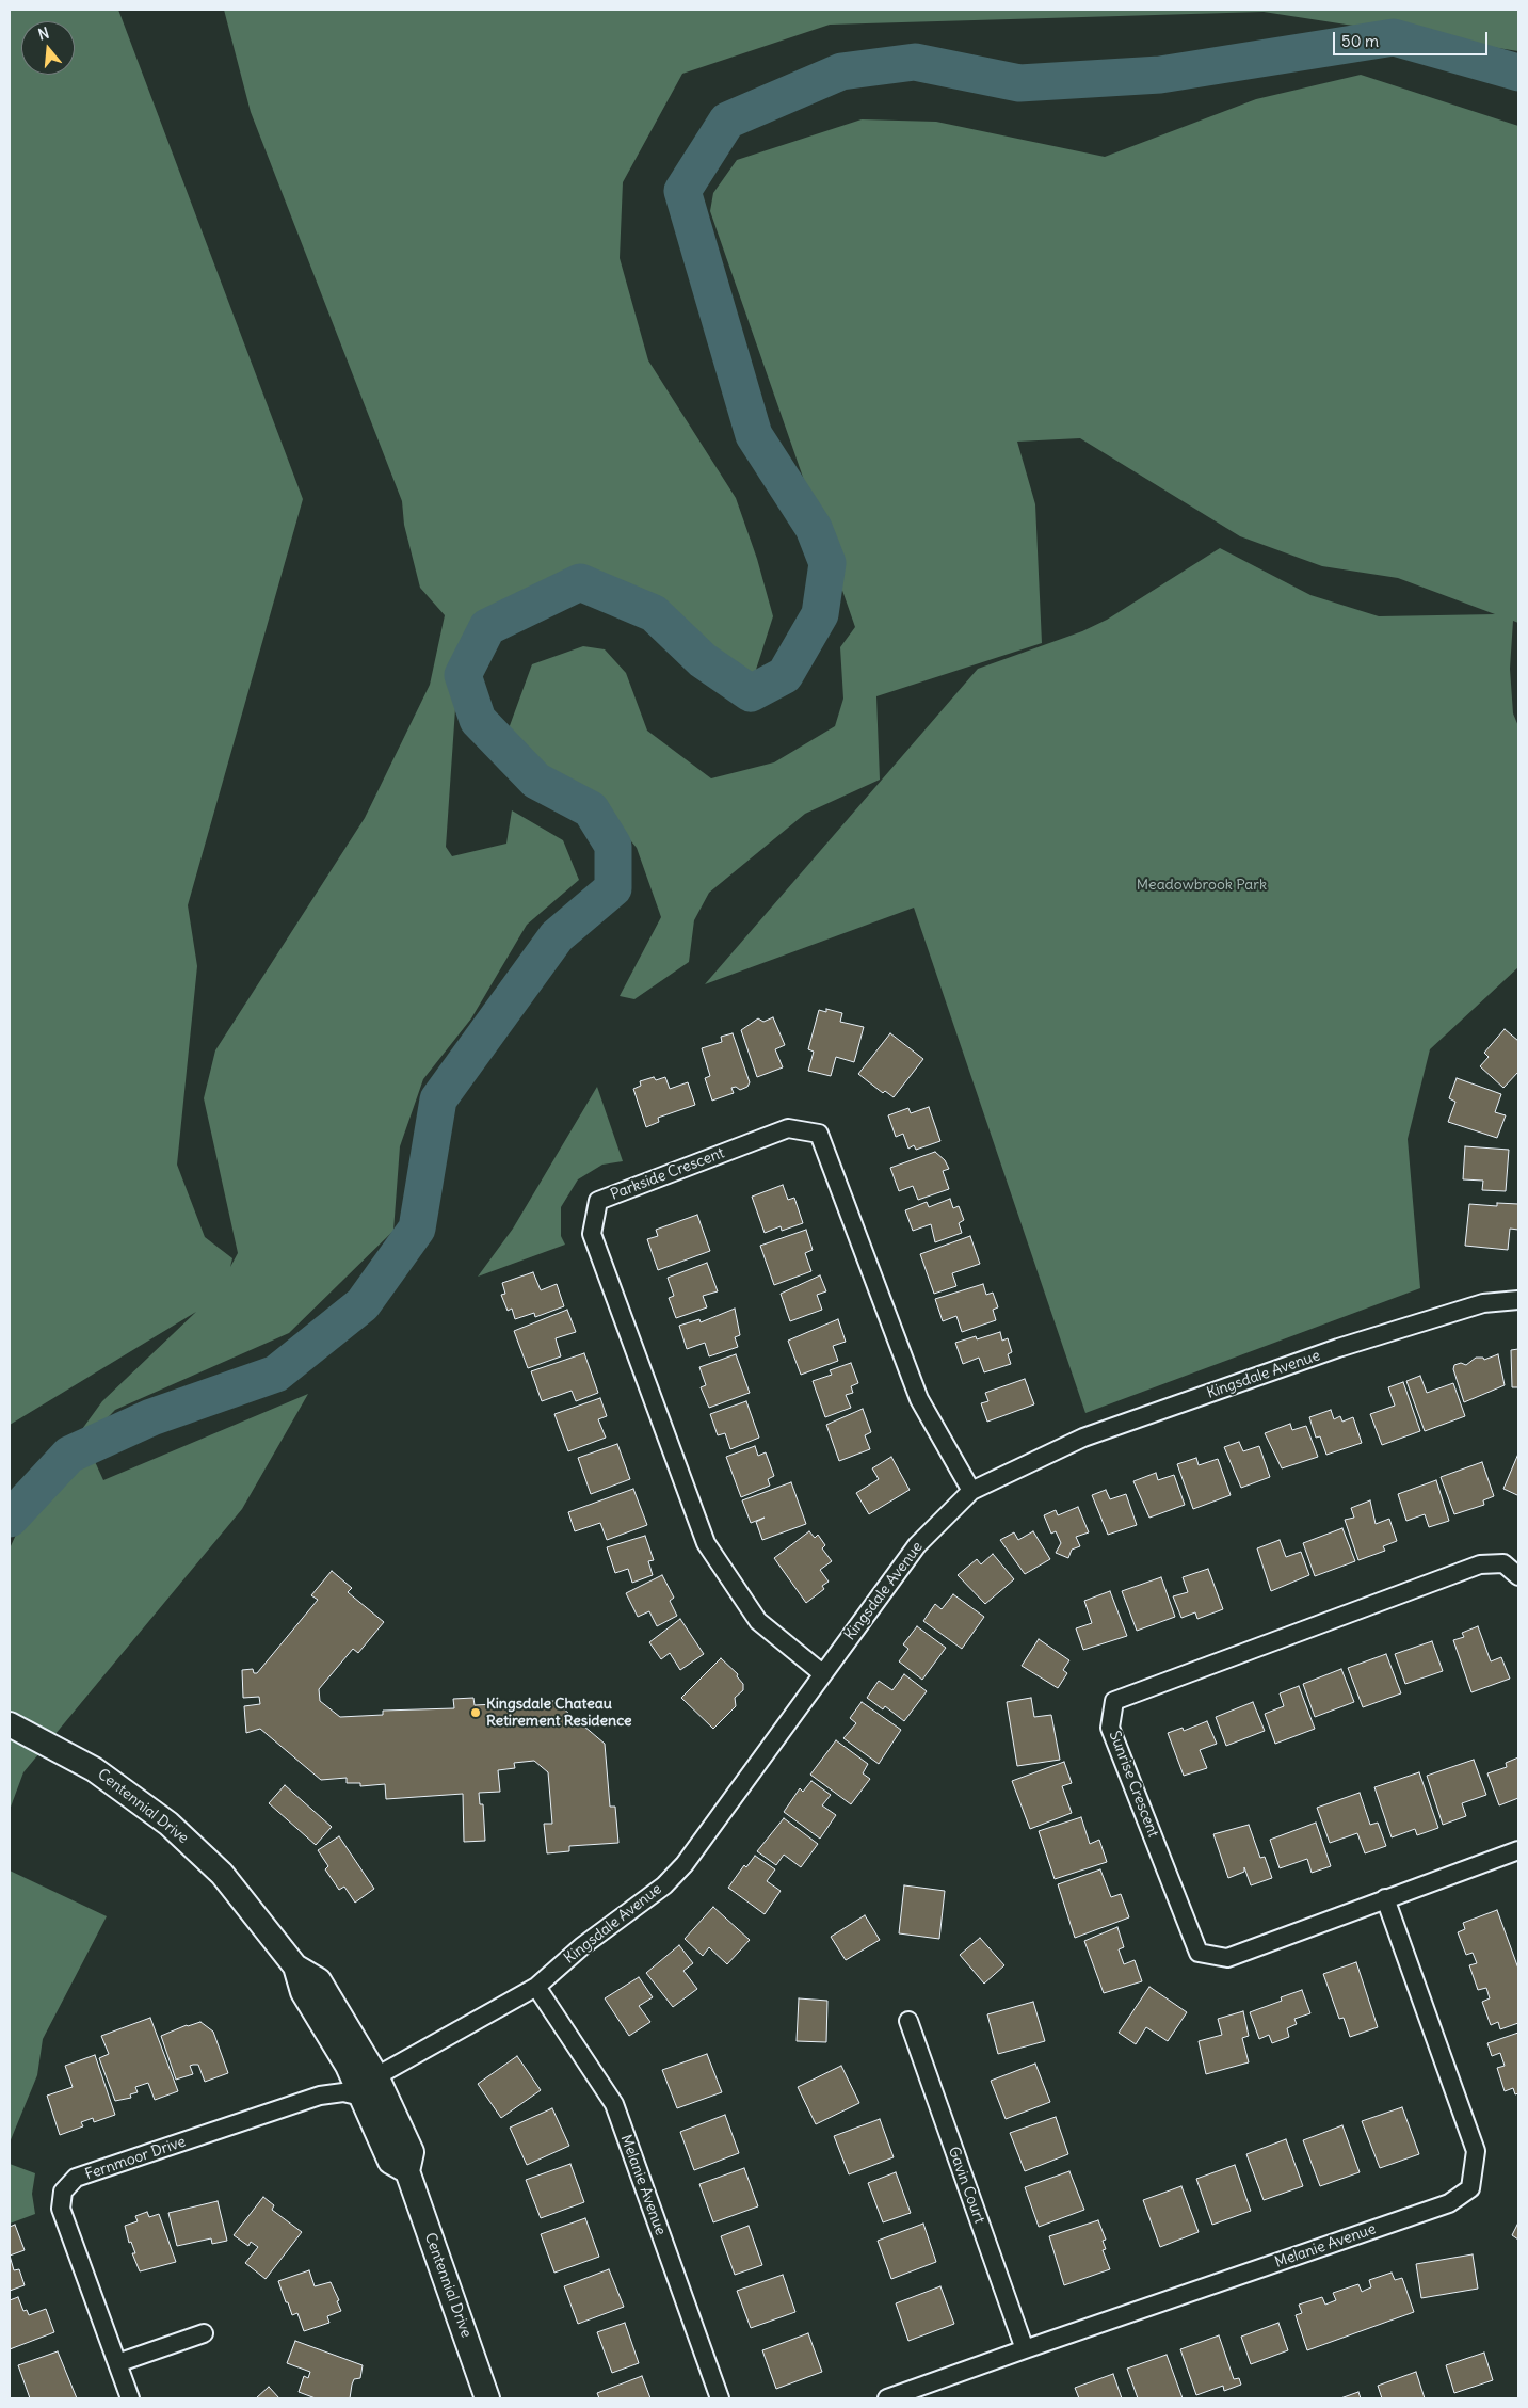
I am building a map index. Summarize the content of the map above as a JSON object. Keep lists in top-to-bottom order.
{
  "streets": {
    "main road": ["Centennial Drive"],
    "street": [
      "Parkside Crescent",
      "Kingsdale Avenue",
      "Sunrise Crescent",
      "Fernmoor Drive",
      "Melanie Avenue",
      "Gavin Court"
    ]
  },
  "crossings": [
    ["Parkside Crescent", "Kingsdale Avenue"],
    ["Kingsdale Avenue", "Centennial Drive"],
    ["Kingsdale Avenue", "Melanie Avenue"],
    ["Sunrise Crescent", "Melanie Avenue"],
    ["Centennial Drive", "Fernmoor Drive"],
    ["Melanie Avenue", "Gavin Court"]
  ],
  "parks": ["Meadowbrook Park"],
  "places": ["Kingsdale Chateau Retirement Residence"],
  "scale_bar": "50 m",
  "north": "top"
}
